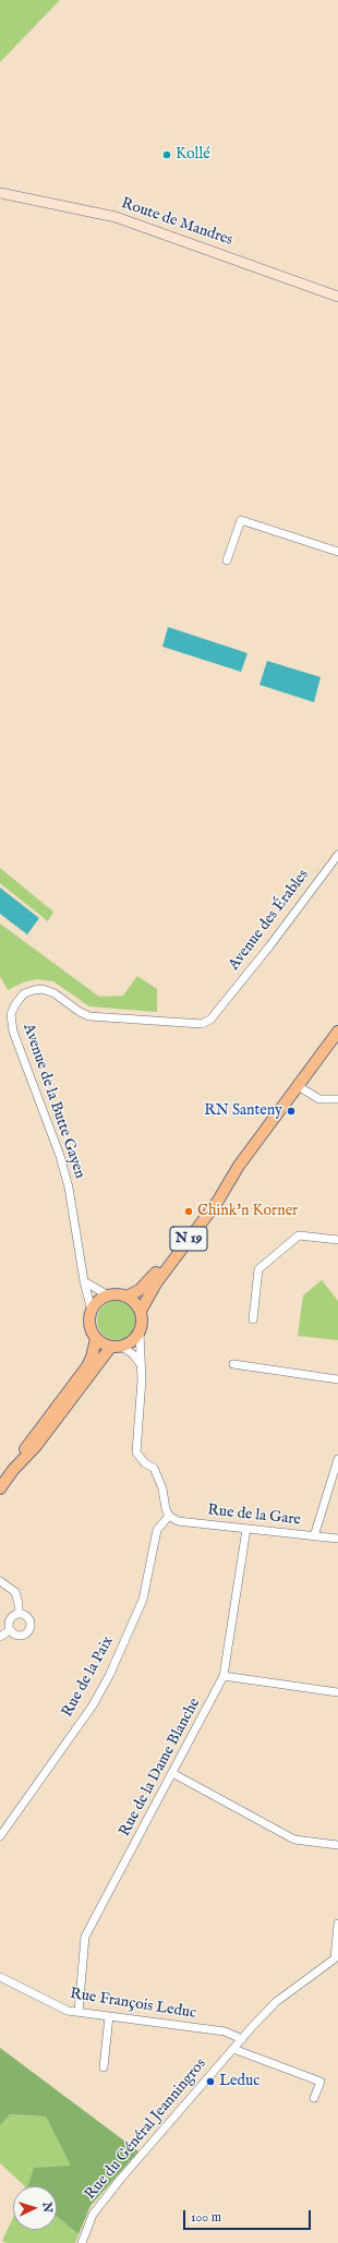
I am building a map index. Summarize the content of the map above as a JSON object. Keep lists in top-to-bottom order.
{
  "streets": {
    "main road": ["N 19"],
    "street": [
      "Route de Mandres",
      "Avenue des Érables",
      "Avenue de la Butte Gayen",
      "Rue de la Gare",
      "Rue de la Paix",
      "Rue de la Dame Blanche",
      "Rue François Leduc",
      "Rue du Général Jeanningros"
    ]
  },
  "crossings": [
    ["Avenue des Érables", "Avenue de la Butte Gayen"],
    ["Avenue de la Butte Gayen", "N 19"],
    ["Rue de la Gare", "Rue de la Paix"],
    ["Rue de la Gare", "Rue de la Dame Blanche"],
    ["Rue de la Dame Blanche", "Rue François Leduc"],
    ["Rue François Leduc", "Rue du Général Jeanningros"]
  ],
  "places": [
    "Kollé",
    "RN Santeny",
    "Chink'n Korner",
    "Leduc"
  ],
  "scale_bar": "100 m",
  "north": "right"
}
